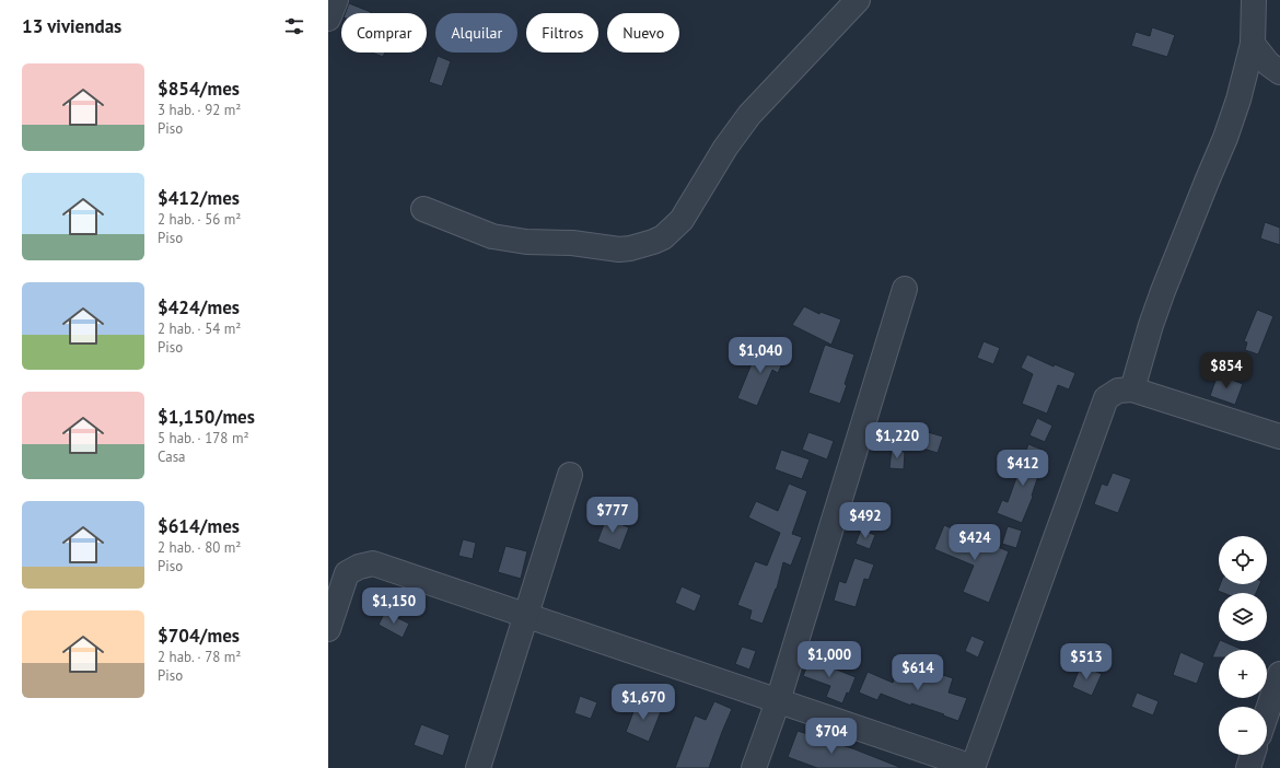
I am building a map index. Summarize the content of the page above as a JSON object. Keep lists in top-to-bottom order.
{
  "page": {
    "heading": "13 viviendas",
    "chip": [
      "Comprar",
      "Alquilar",
      "Filtros",
      "Nuevo"
    ],
    "list": [
      {
        "name": "$854/mes",
        "note": "3 hab. · 92 m² · Piso"
      },
      {
        "name": "$412/mes",
        "note": "2 hab. · 56 m² · Piso"
      },
      {
        "name": "$424/mes",
        "note": "2 hab. · 54 m² · Piso"
      },
      {
        "name": "$1,150/mes",
        "note": "5 hab. · 178 m² · Casa"
      },
      {
        "name": "$614/mes",
        "note": "2 hab. · 80 m² · Piso"
      },
      {
        "name": "$704/mes",
        "note": "2 hab. · 78 m² · Piso"
      }
    ],
    "price": [
      "$1,040",
      "$854",
      "$1,220",
      "$412",
      "$777",
      "$492",
      "$424",
      "$1,150",
      "$1,000",
      "$513",
      "$614",
      "$1,670",
      "$704"
    ],
    "map_buttons": ["+", "−"]
  }
}
